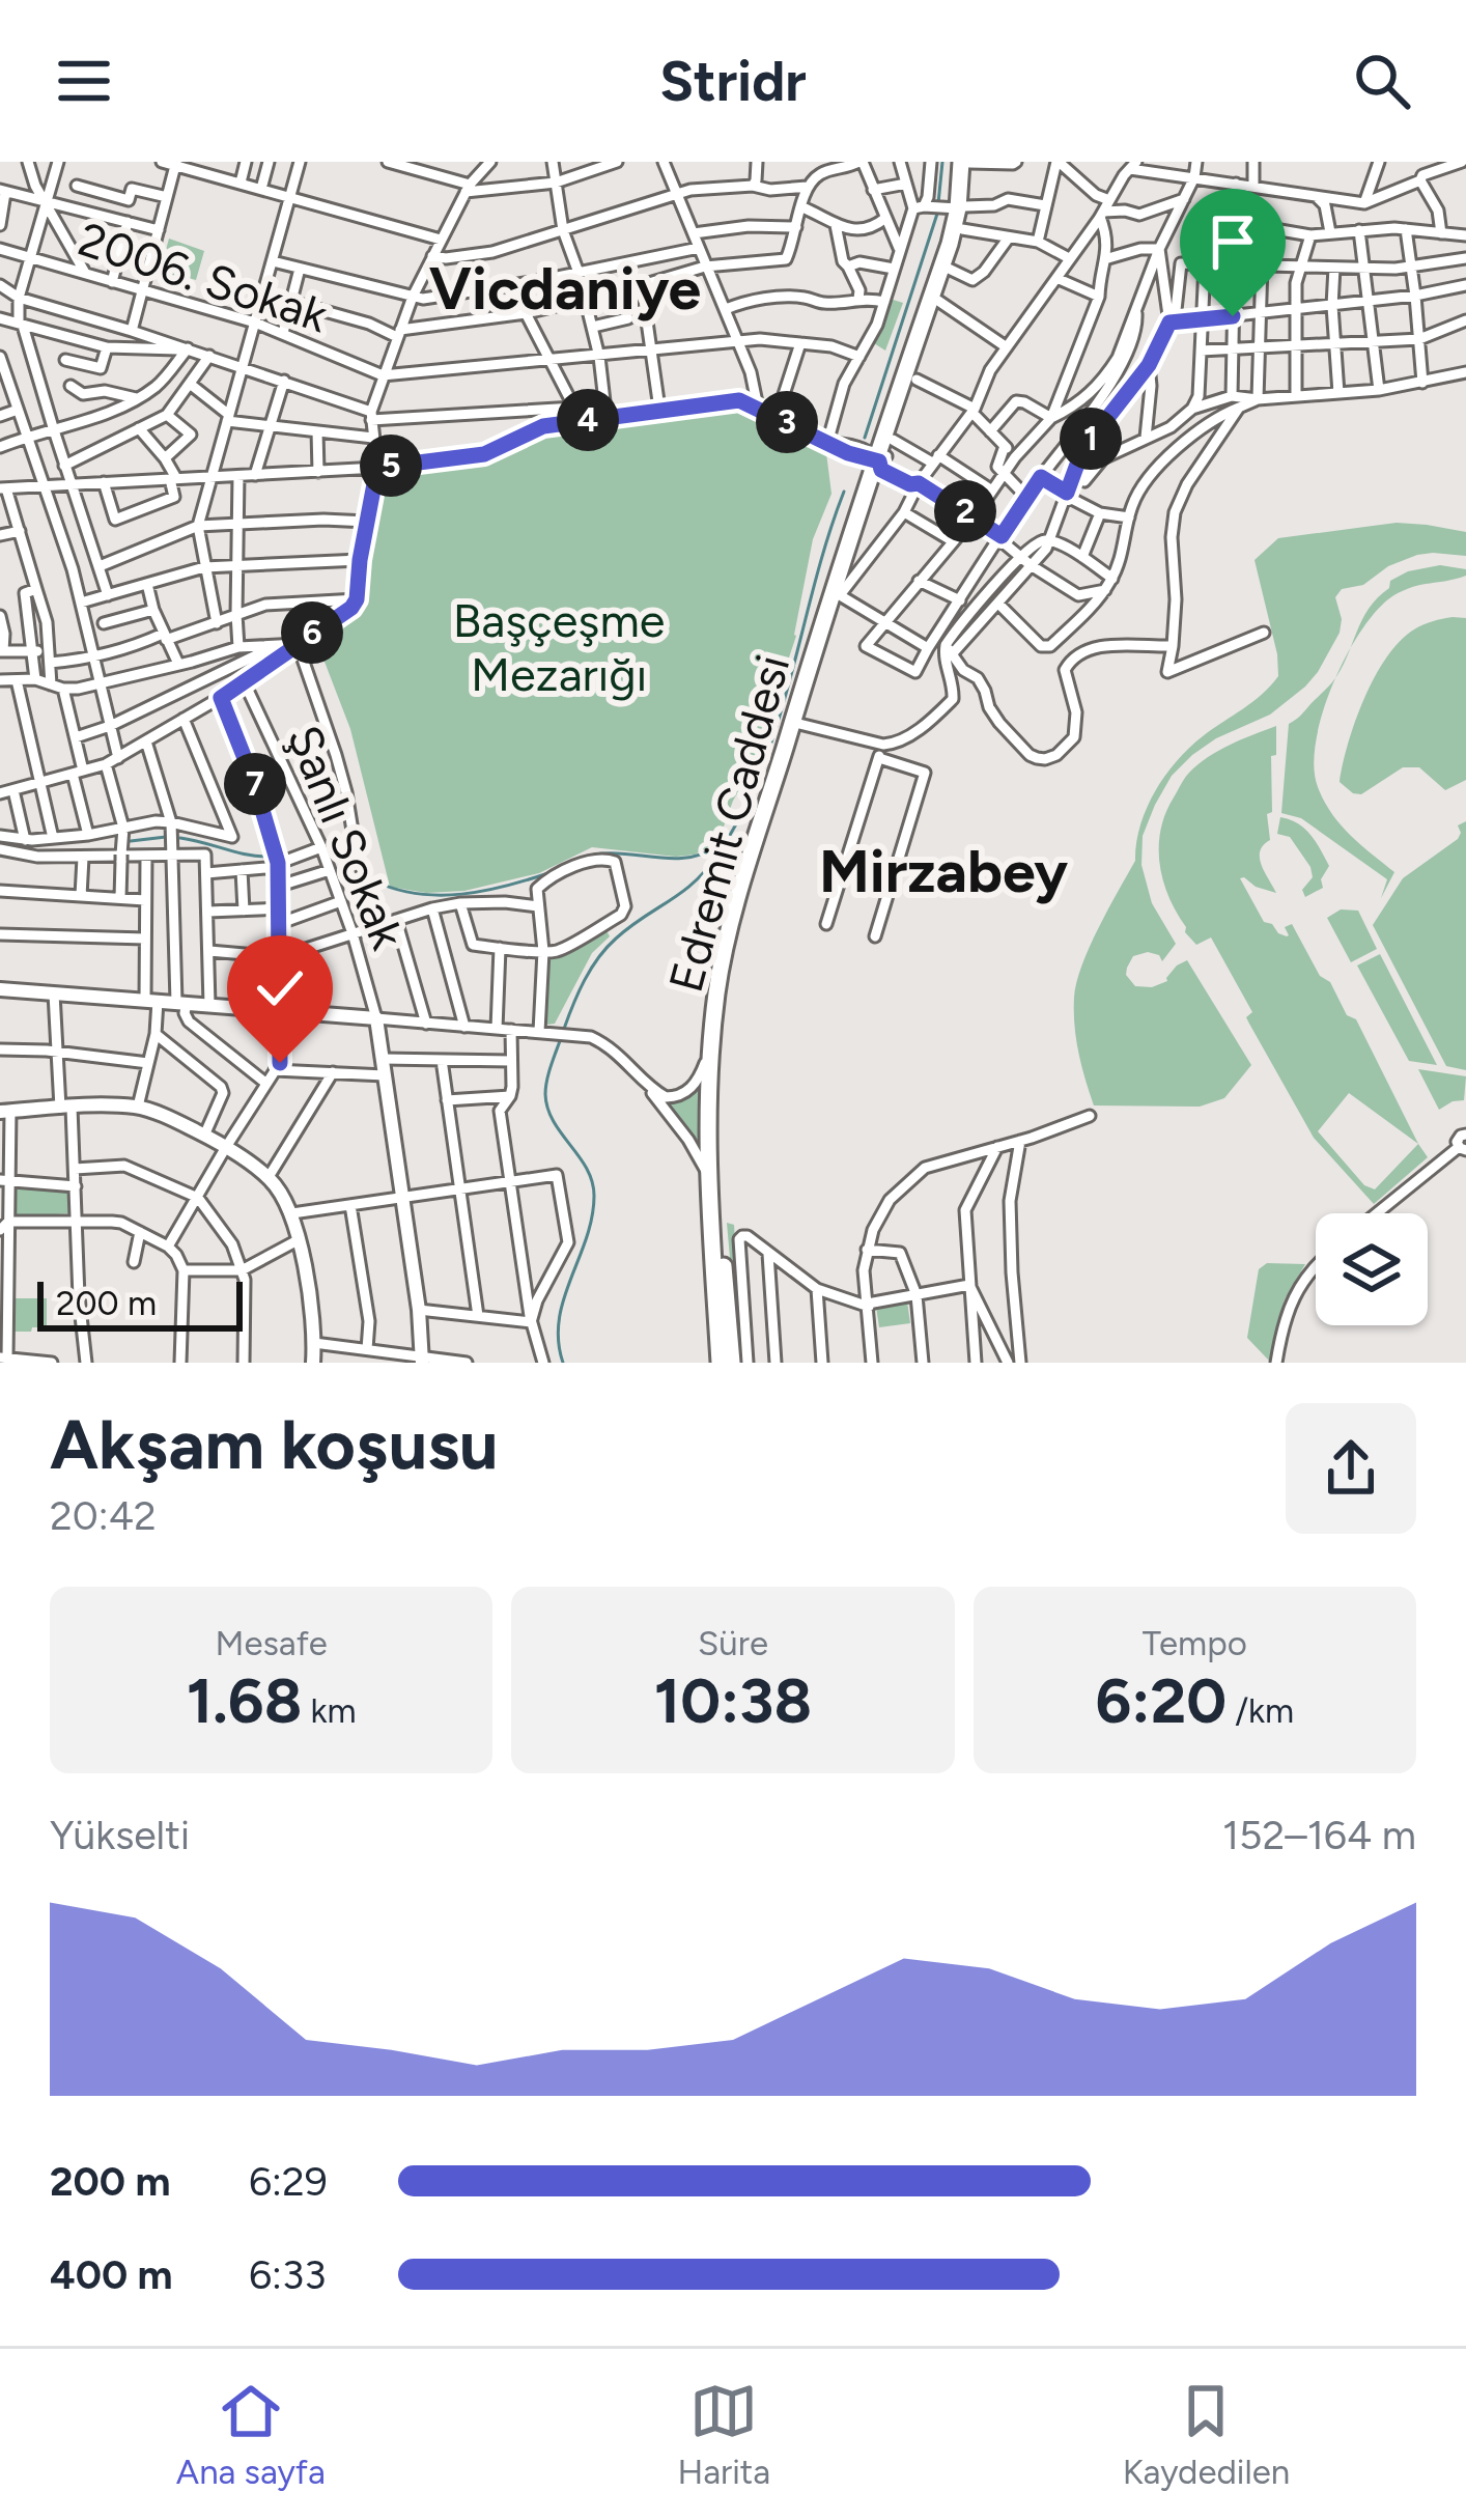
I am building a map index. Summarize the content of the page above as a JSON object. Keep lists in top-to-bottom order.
{
  "streets": {
    "highway": ["Edremit Caddesi"],
    "street": ["2006. Sokak", "Şanlı Sokak"]
  },
  "districts": ["Vicdaniye", "Mirzabey"],
  "parks": ["Başçeşme Mezarığı"],
  "scale_bar": "200 m",
  "page": {
    "header": "Stridr",
    "pins": [
      "4",
      "3",
      "1",
      "5",
      "2",
      "6",
      "7"
    ],
    "scale": "200 m",
    "heading": ["Akşam koşusu", "20:42"],
    "stats": [
      ["Mesafe", "1.68 km"],
      ["Süre", "10:38"],
      ["Tempo", "6:20 /km"]
    ],
    "chart": ["Yükselti", "152–164 m"],
    "list": [
      {
        "name": "200 m",
        "note": "6:29"
      },
      {
        "name": "400 m",
        "note": "6:33"
      }
    ],
    "tabs": ["Ana sayfa", "Harita", "Kaydedilen"]
  }
}
